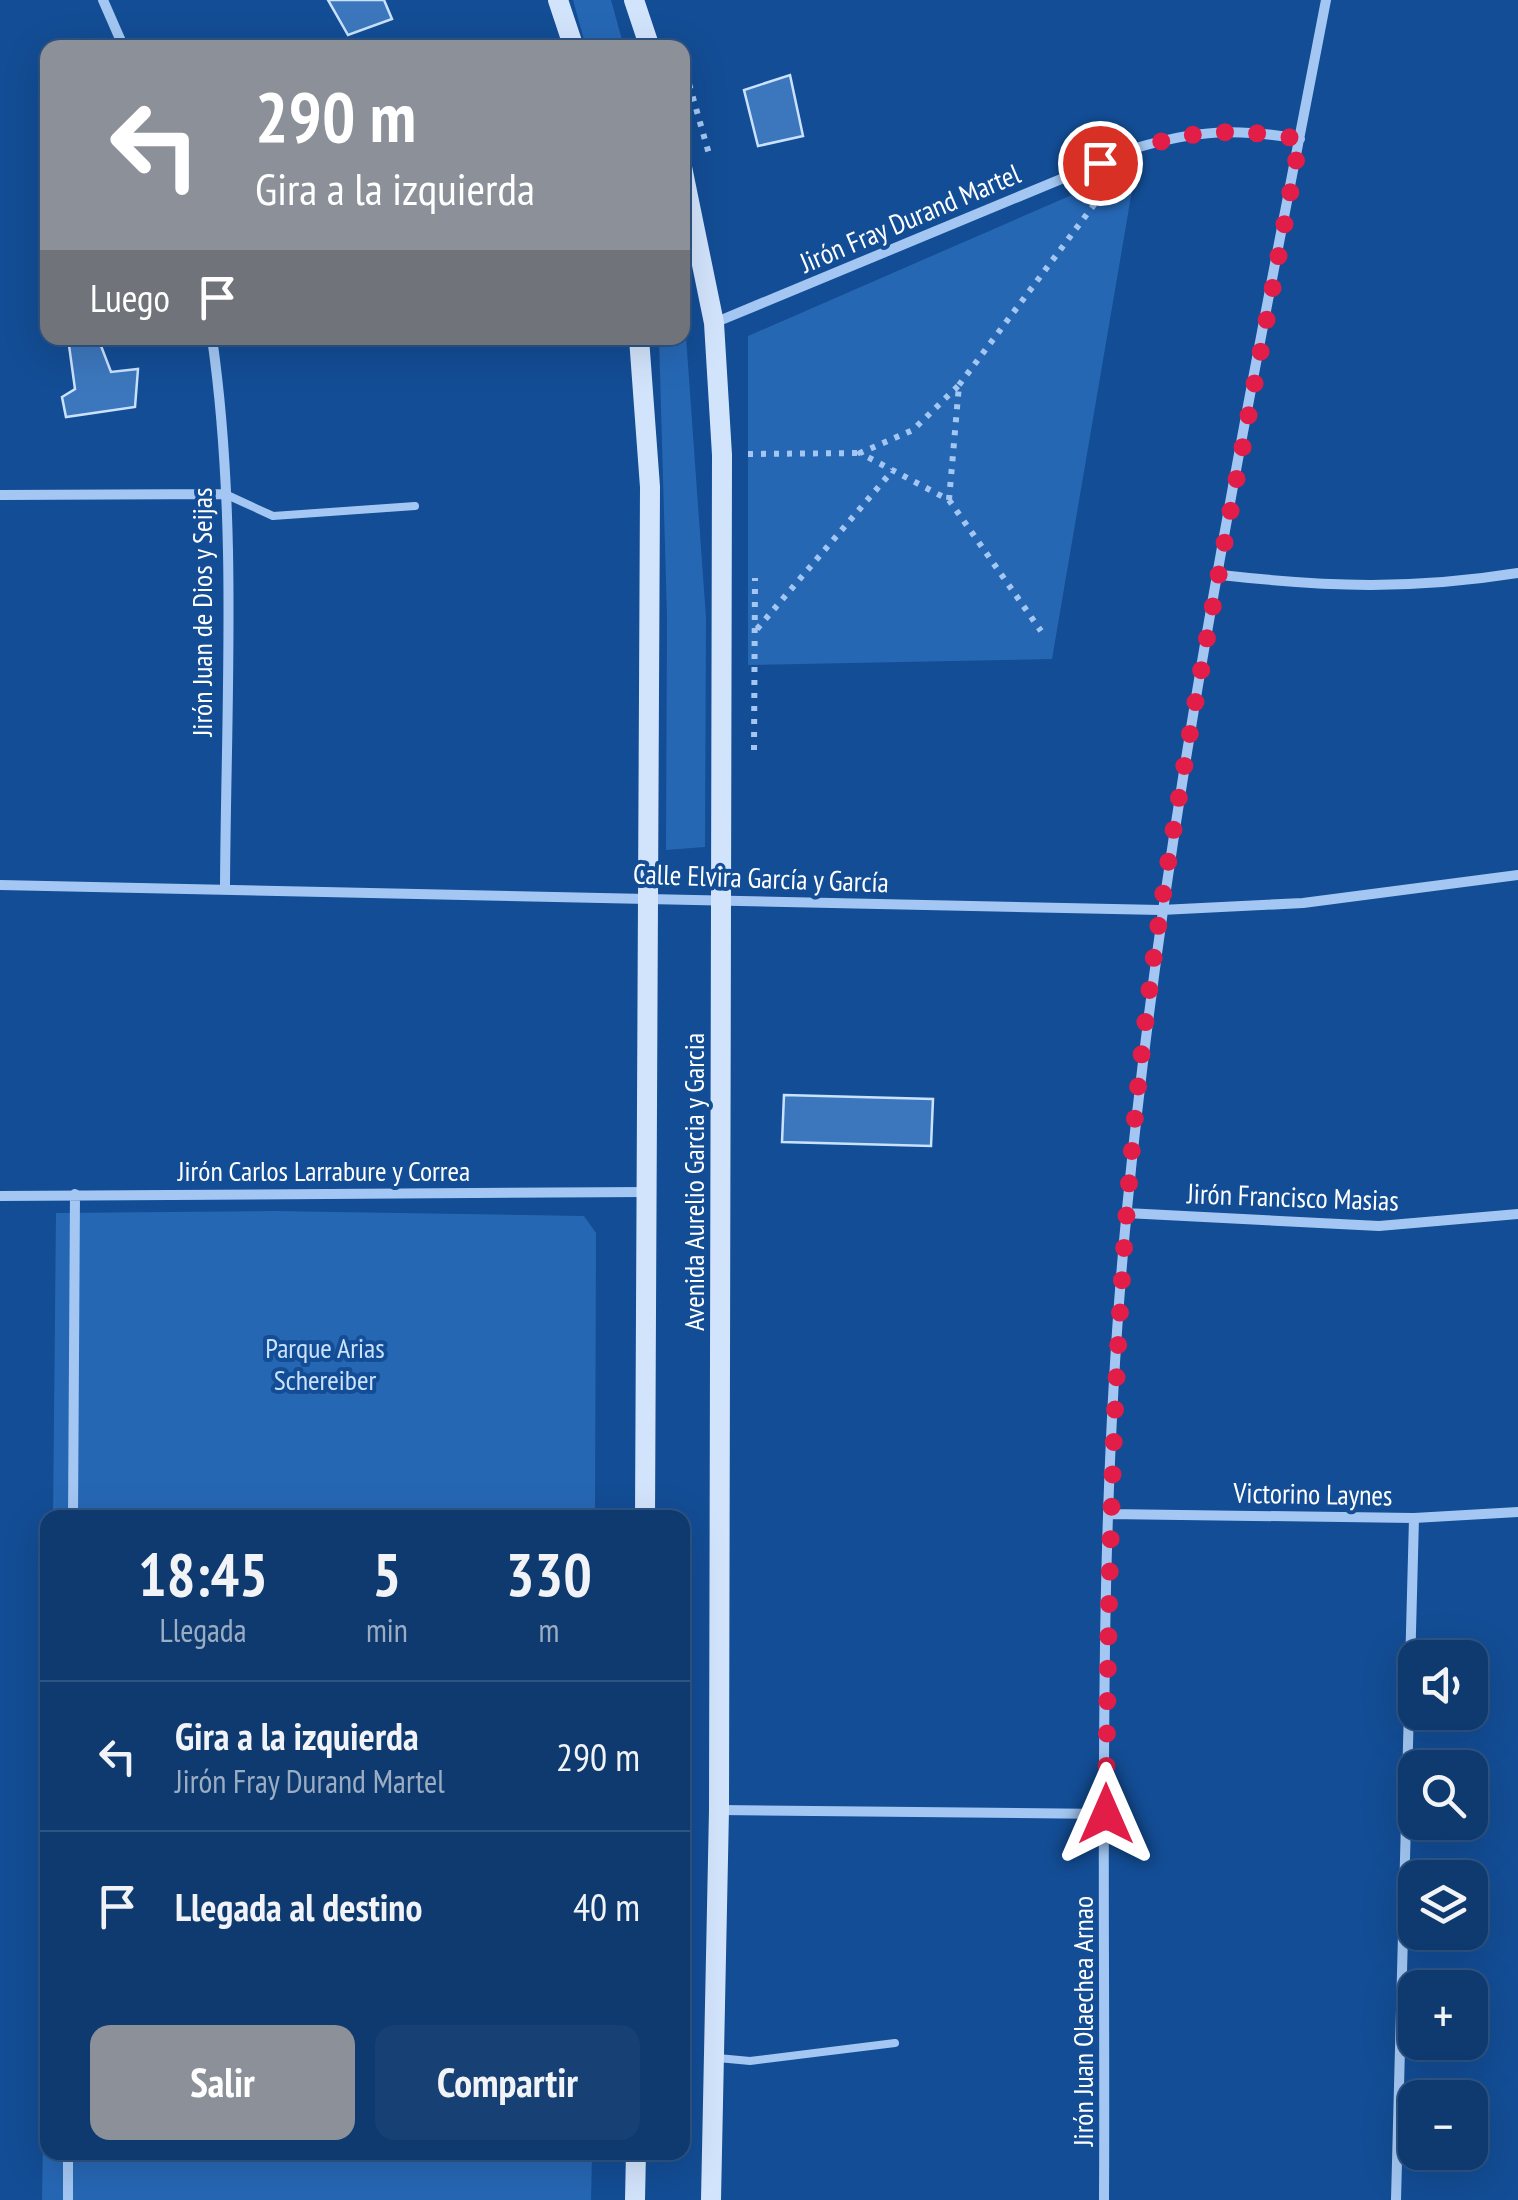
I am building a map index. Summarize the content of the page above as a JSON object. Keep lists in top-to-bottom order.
{
  "streets": {
    "main road": ["Avenida Aurelio Garcia y Garcia"],
    "street": [
      "Jirón Fray Durand Martel",
      "Jirón Juan de Dios y Seijas",
      "Calle Elvira García y García",
      "Jirón Carlos Larrabure y Correa",
      "Jirón Francisco Masias",
      "Victorino Laynes",
      "Jirón Juan Olaechea Arnao"
    ]
  },
  "crossings": [
    ["Jirón Fray Durand Martel", "Avenida Aurelio Garcia y Garcia"],
    ["Jirón Fray Durand Martel", "Jirón Juan Olaechea Arnao"],
    ["Jirón Juan de Dios y Seijas", "Calle Elvira García y García"],
    ["Calle Elvira García y García", "Avenida Aurelio Garcia y Garcia"],
    ["Calle Elvira García y García", "Jirón Juan Olaechea Arnao"],
    ["Jirón Carlos Larrabure y Correa", "Avenida Aurelio Garcia y Garcia"],
    ["Jirón Francisco Masias", "Jirón Juan Olaechea Arnao"],
    ["Victorino Laynes", "Jirón Juan Olaechea Arnao"]
  ],
  "parks": ["Parque Arias Schereiber"],
  "page": {
    "turn": ["290 m", "Gira a la izquierda"],
    "then": "Luego",
    "eta": [
      "18:45",
      "Llegada",
      "5",
      "min",
      "330",
      "m"
    ],
    "map_buttons": ["+", "−"],
    "list": [
      {
        "name": "Gira a la izquierda",
        "note": "Jirón Fray Durand Martel",
        "value": "290 m"
      },
      {
        "name": "Llegada al destino",
        "value": "40 m"
      }
    ],
    "buttons": ["Salir", "Compartir"]
  }
}
